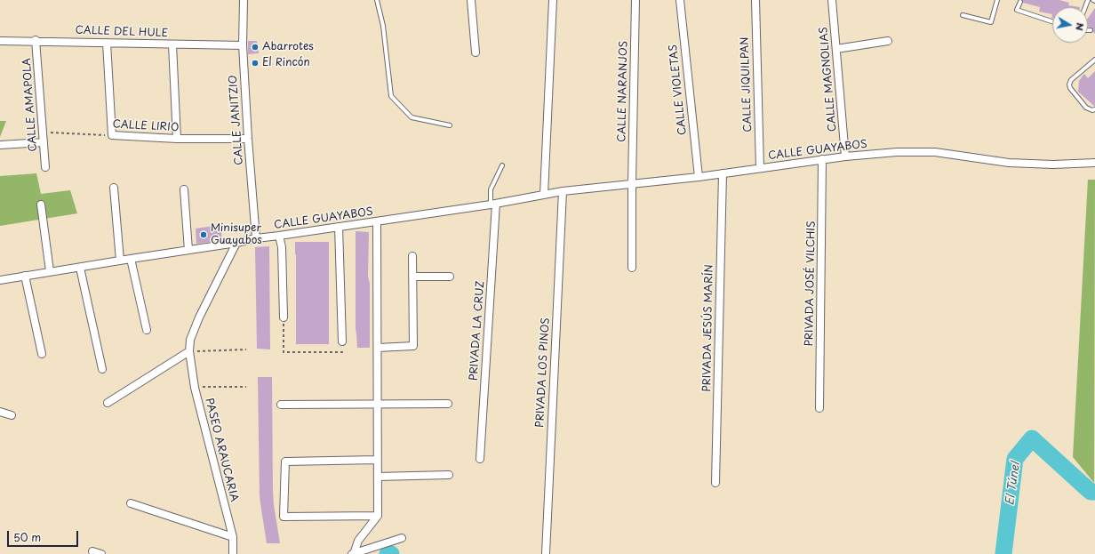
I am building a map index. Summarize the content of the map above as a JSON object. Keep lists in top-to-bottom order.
{
  "streets": {
    "street": [
      "CALLE DEL HULE",
      "CALLE MAGNOLIAS",
      "CALLE JIQUILPAN",
      "CALLE VIOLETAS",
      "CALLE NARANJOS",
      "CALLE AMAPOLA",
      "CALLE JANITZIO",
      "CALLE LIRIO",
      "CALLE GUAYABOS",
      "PRIVADA JOSÉ VILCHIS",
      "PRIVADA JESÚS MARÍN",
      "PRIVADA LA CRUZ",
      "PRIVADA LOS PINOS",
      "PASEO ARAUCARIA"
    ]
  },
  "crossings": [
    ["CALLE DEL HULE", "CALLE AMAPOLA"],
    ["CALLE DEL HULE", "CALLE JANITZIO"],
    ["CALLE MAGNOLIAS", "CALLE GUAYABOS"],
    ["CALLE JIQUILPAN", "CALLE GUAYABOS"],
    ["CALLE VIOLETAS", "CALLE GUAYABOS"],
    ["CALLE NARANJOS", "CALLE GUAYABOS"],
    ["CALLE AMAPOLA", "CALLE LIRIO"],
    ["CALLE JANITZIO", "CALLE LIRIO"],
    ["CALLE JANITZIO", "CALLE GUAYABOS"],
    ["CALLE GUAYABOS", "PRIVADA JOSÉ VILCHIS"],
    ["CALLE GUAYABOS", "PRIVADA JESÚS MARÍN"],
    ["CALLE GUAYABOS", "PRIVADA LA CRUZ"],
    ["CALLE GUAYABOS", "PRIVADA LOS PINOS"],
    ["CALLE GUAYABOS", "PASEO ARAUCARIA"]
  ],
  "water": ["El Túnel"],
  "places": ["Abarrotes", "El Rincón", "Minisuper Guayabos"],
  "scale_bar": "50 m",
  "north": "right"
}
